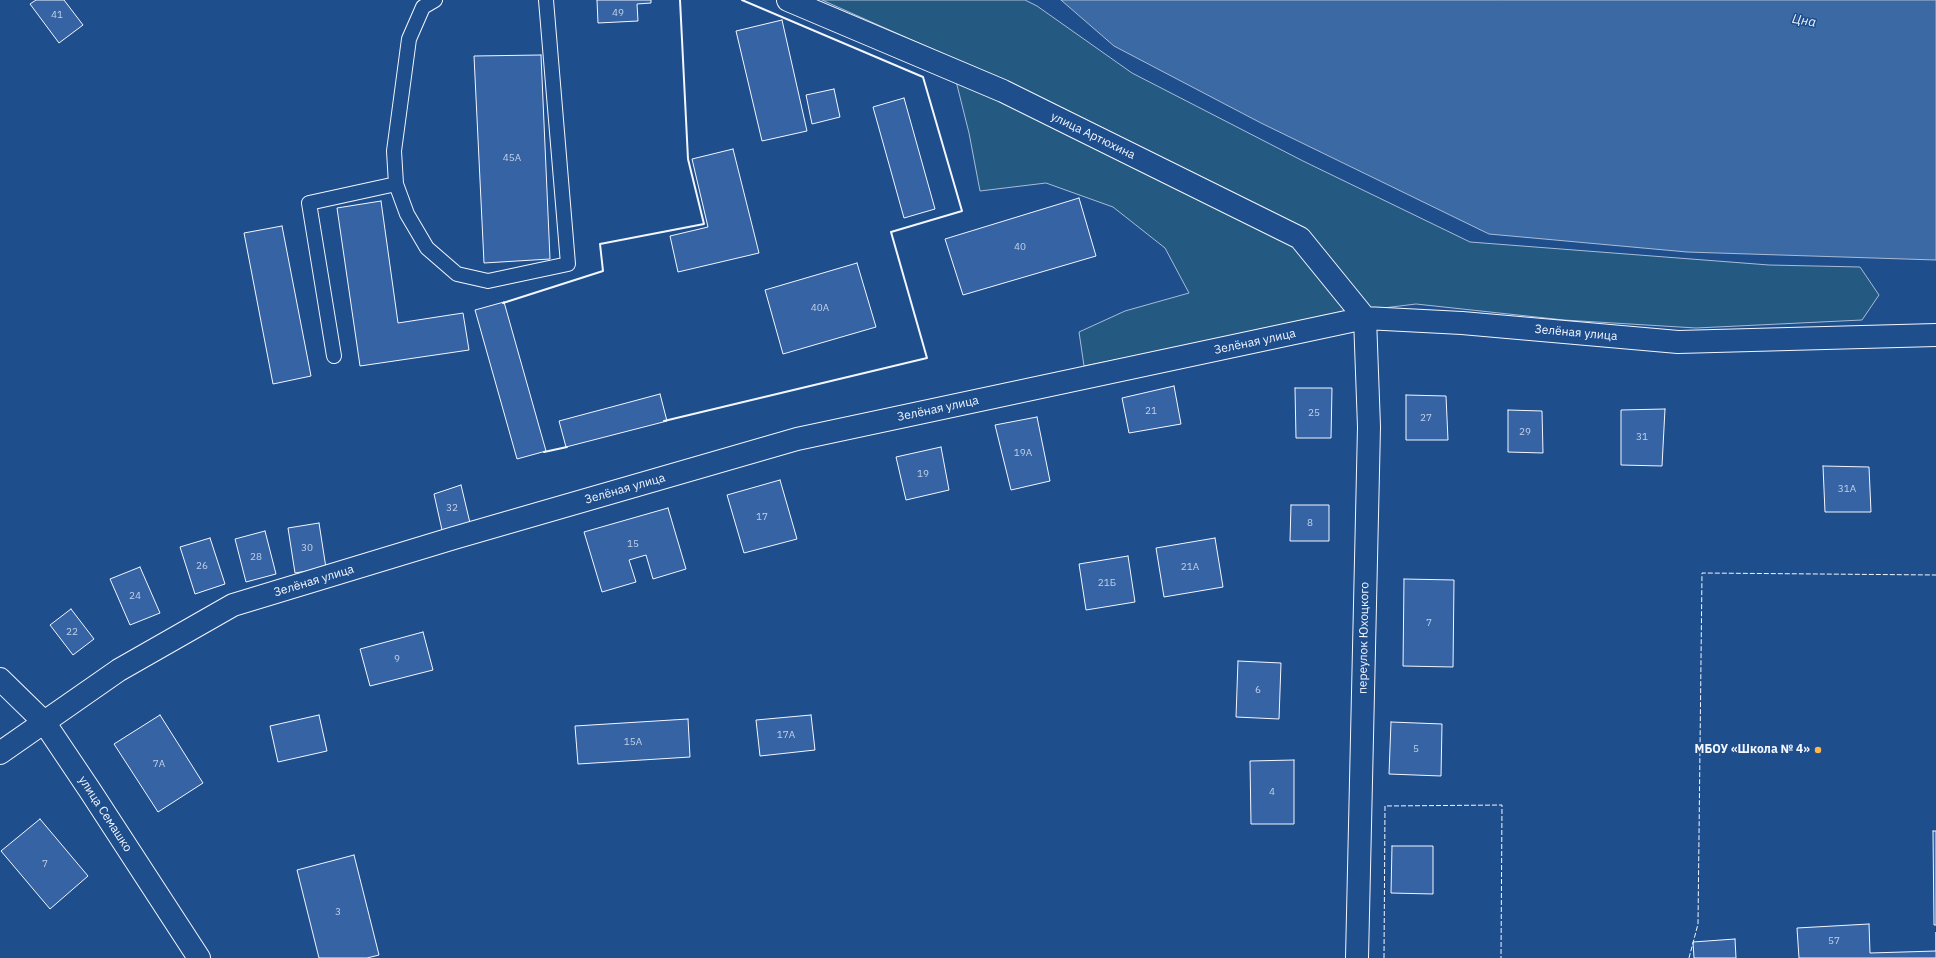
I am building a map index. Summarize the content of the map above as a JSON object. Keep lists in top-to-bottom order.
{
  "streets": {
    "street": [
      "улица Артюхина",
      "Зелёная улица",
      "переулок Юхоцкого",
      "улица Семашко"
    ]
  },
  "crossings": [
    ["улица Артюхина", "Зелёная улица"],
    ["улица Артюхина", "переулок Юхоцкого"],
    ["Зелёная улица", "переулок Юхоцкого"],
    ["Зелёная улица", "улица Семашко"]
  ],
  "water": ["Цна"],
  "places": ["МБОУ «Школа № 4»"],
  "house_numbers": [
    "49",
    "41",
    "45А",
    "40",
    "40А",
    "21",
    "25",
    "27",
    "29",
    "31",
    "19А",
    "19",
    "31А",
    "32",
    "17",
    "8",
    "15",
    "30",
    "28",
    "26",
    "21А",
    "21Б",
    "24",
    "7",
    "22",
    "9",
    "6",
    "17А",
    "15А",
    "5",
    "7А",
    "4",
    "7",
    "3",
    "57"
  ]
}
